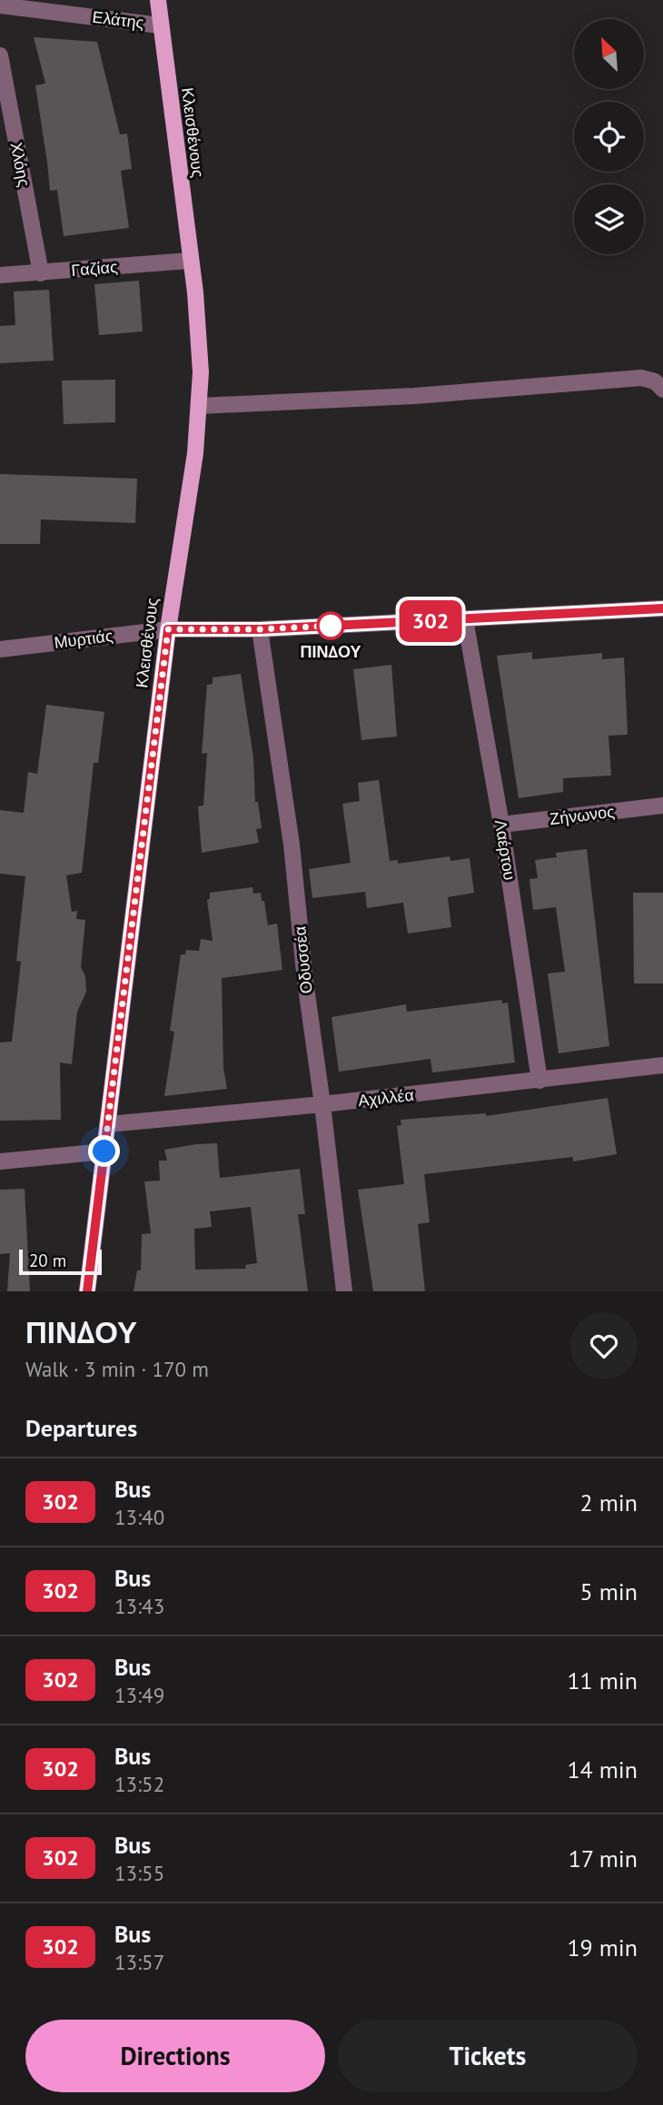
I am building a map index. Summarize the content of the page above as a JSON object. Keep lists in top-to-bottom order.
{
  "streets": {
    "main road": ["Κλεισθένους"],
    "street": [
      "Ελάτης",
      "Χλόης",
      "Γαζίας",
      "Μυρτιάς",
      "Ζήνωνος",
      "Λαέρτου",
      "Οδυσσέα",
      "Αχιλλέα"
    ]
  },
  "crossings": [
    ["Ελάτης", "Κλεισθένους"],
    ["Κλεισθένους", "Γαζίας"],
    ["Κλεισθένους", "Μυρτιάς"],
    ["Κλεισθένους", "Αχιλλέα"],
    ["Χλόης", "Γαζίας"],
    ["Μυρτιάς", "Λαέρτου"],
    ["Μυρτιάς", "Οδυσσέα"],
    ["Ζήνωνος", "Λαέρτου"],
    ["Λαέρτου", "Αχιλλέα"],
    ["Οδυσσέα", "Αχιλλέα"]
  ],
  "places": ["ΠΙΝΔΟΥ"],
  "lines": ["bus line 302"],
  "scale_bar": "20 m",
  "north": "top left",
  "page": {
    "on_map": "302",
    "scale": "20 m",
    "heading": [
      ["ΠΙΝΔΟΥ", "Walk · 3 min · 170 m"],
      "Departures"
    ],
    "list": [
      {
        "mark": "302",
        "name": "Bus",
        "note": "13:40",
        "value": "2 min"
      },
      {
        "mark": "302",
        "name": "Bus",
        "note": "13:43",
        "value": "5 min"
      },
      {
        "mark": "302",
        "name": "Bus",
        "note": "13:49",
        "value": "11 min"
      },
      {
        "mark": "302",
        "name": "Bus",
        "note": "13:52",
        "value": "14 min"
      },
      {
        "mark": "302",
        "name": "Bus",
        "note": "13:55",
        "value": "17 min"
      },
      {
        "mark": "302",
        "name": "Bus",
        "note": "13:57",
        "value": "19 min"
      }
    ],
    "buttons": ["Directions", "Tickets"]
  }
}
